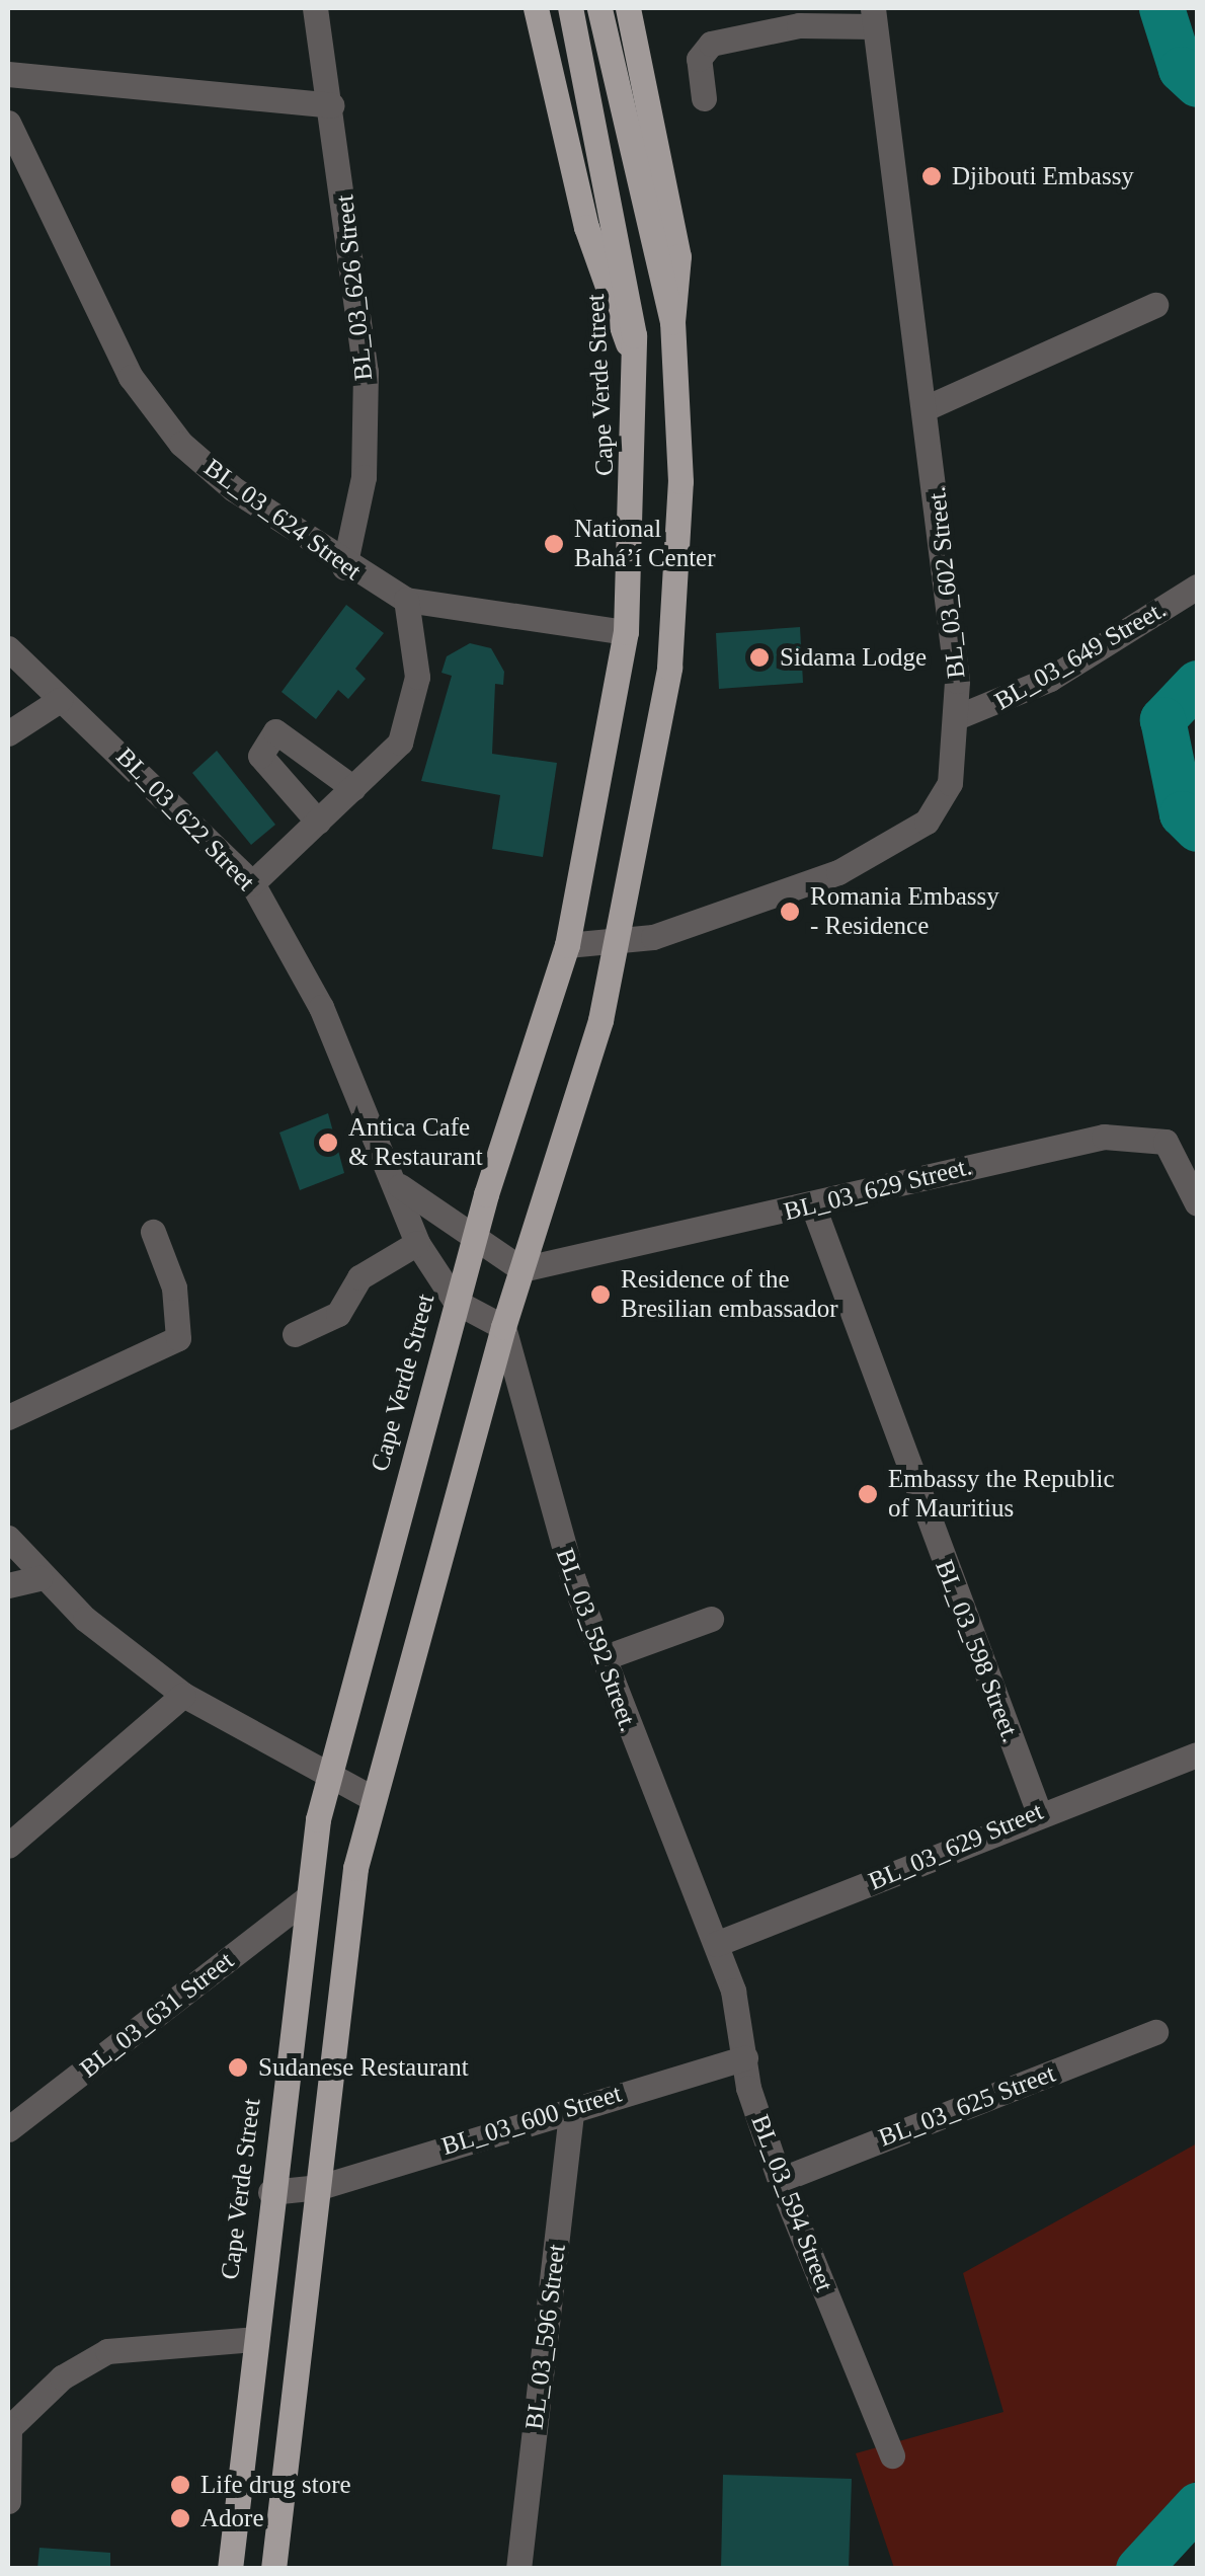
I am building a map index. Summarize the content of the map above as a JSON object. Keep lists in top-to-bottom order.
{
  "streets": {
    "main road": ["Cape Verde Street"],
    "street": [
      "BL_03_626 Street",
      "BL_03_624 Street",
      "BL_03_602 Street.",
      "BL_03_649 Street.",
      "BL_03_622 Street",
      "BL_03_629 Street.",
      "BL_03_592 Street.",
      "BL_03_598 Street.",
      "BL_03_629 Street",
      "BL_03_631 Street",
      "BL_03_625 Street",
      "BL_03_600 Street",
      "BL_03_594 Street",
      "BL_03_596 Street"
    ]
  },
  "crossings": [
    ["BL_03_626 Street", "BL_03_624 Street"],
    ["Cape Verde Street", "BL_03_624 Street"],
    ["Cape Verde Street", "BL_03_602 Street."],
    ["Cape Verde Street", "BL_03_622 Street"],
    ["Cape Verde Street", "BL_03_631 Street"],
    ["Cape Verde Street", "BL_03_600 Street"],
    ["BL_03_602 Street.", "BL_03_649 Street."],
    ["BL_03_629 Street.", "BL_03_598 Street."],
    ["BL_03_592 Street.", "BL_03_629 Street"],
    ["BL_03_592 Street.", "BL_03_594 Street"],
    ["BL_03_598 Street.", "BL_03_629 Street"],
    ["BL_03_629 Street", "BL_03_594 Street"],
    ["BL_03_625 Street", "BL_03_594 Street"],
    ["BL_03_600 Street", "BL_03_594 Street"],
    ["BL_03_600 Street", "BL_03_596 Street"]
  ],
  "places": [
    "Djibouti Embassy",
    "National Bahá’í Center",
    "Sidama Lodge",
    "Romania Embassy - Residence",
    "Antica Cafe & Restaurant",
    "Residence of the Bresilian embassador",
    "Embassy the Republic of Mauritius",
    "Sudanese Restaurant",
    "Life drug store",
    "Adore"
  ]
}
